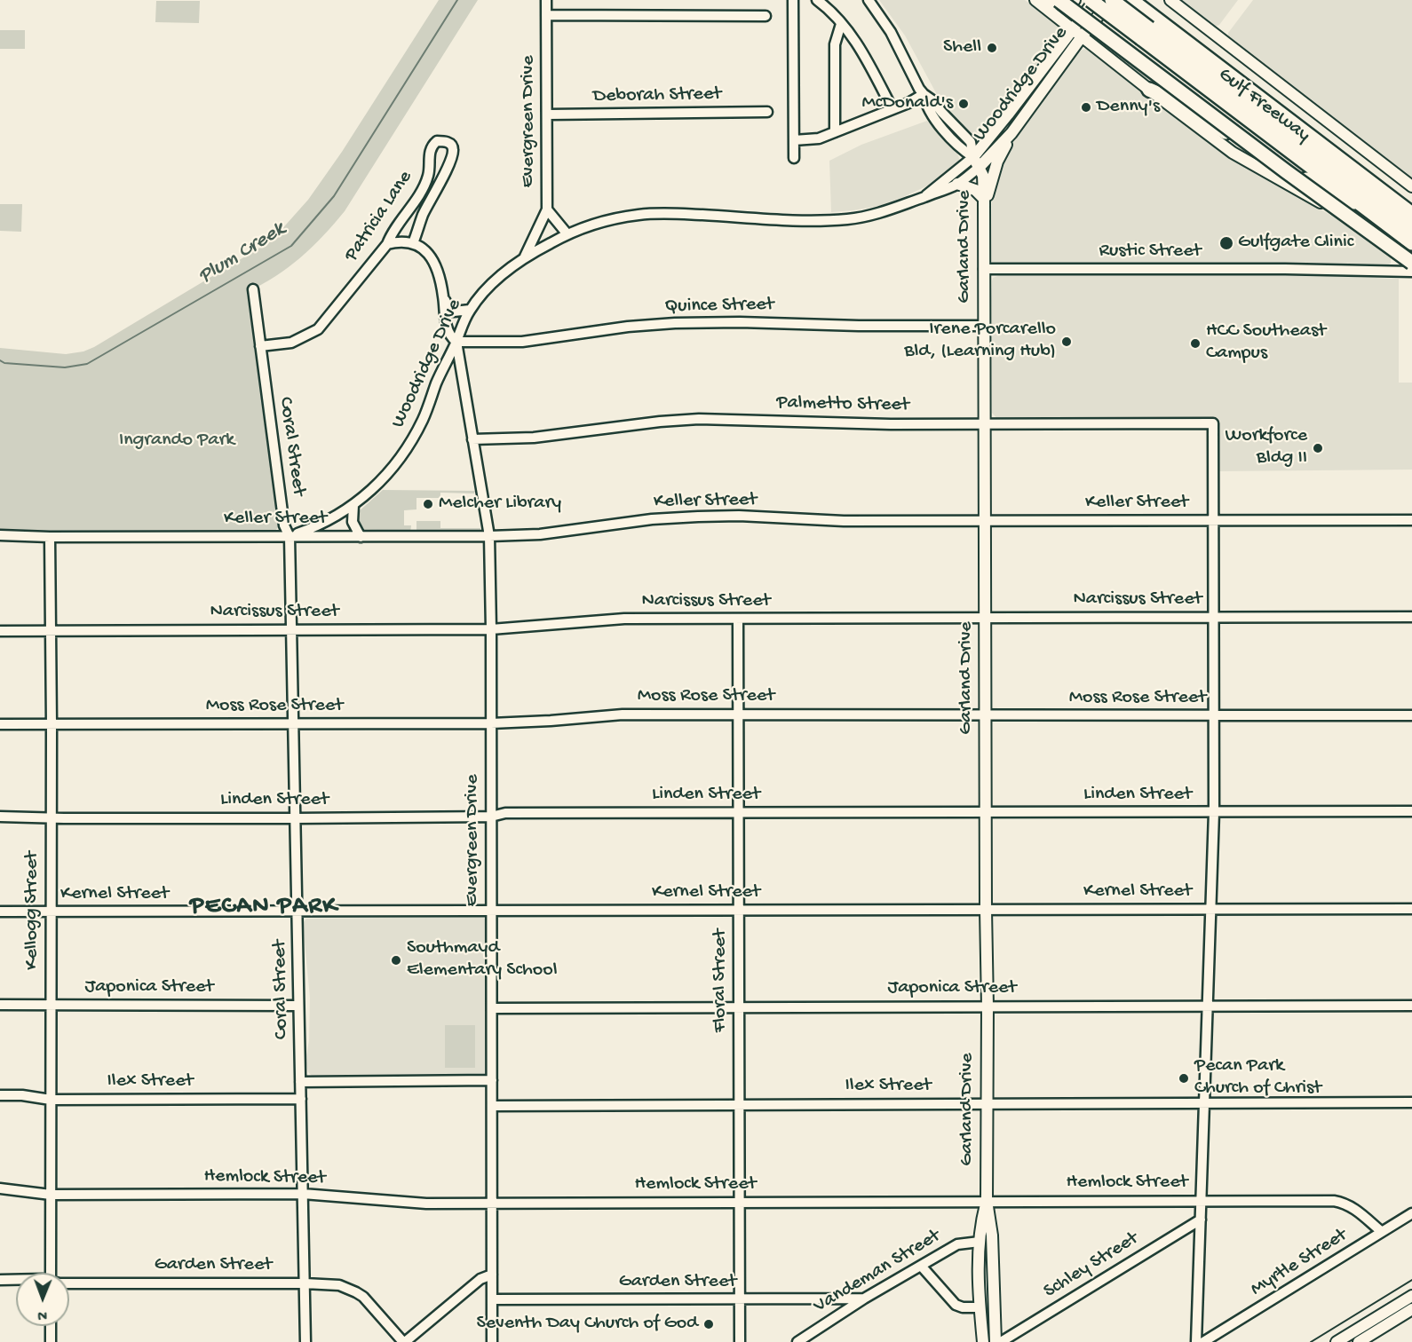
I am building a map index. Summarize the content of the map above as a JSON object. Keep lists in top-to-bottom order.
{
  "streets": {
    "highway": ["Gulf Freeway"],
    "main road": ["Woodridge Drive", "Garland Drive"],
    "street": [
      "Deborah Street",
      "Evergreen Drive",
      "Patricia Lane",
      "Rustic Street",
      "Quince Street",
      "Palmetto Street",
      "Coral Street",
      "Keller Street",
      "Narcissus Street",
      "Moss Rose Street",
      "Linden Street",
      "Kernel Street",
      "Kellogg Street",
      "Floral Street",
      "Japonica Street",
      "Ilex Street",
      "Hemlock Street",
      "Myrtle Street",
      "Garden Street",
      "Schley Street",
      "Vandeman Street"
    ]
  },
  "crossings": [
    ["Woodridge Drive", "Gulf Freeway"],
    ["Woodridge Drive", "Evergreen Drive"],
    ["Woodridge Drive", "Garland Drive"],
    ["Woodridge Drive", "Quince Street"],
    ["Woodridge Drive", "Coral Street"],
    ["Woodridge Drive", "Keller Street"],
    ["Deborah Street", "Evergreen Drive"],
    ["Evergreen Drive", "Quince Street"],
    ["Evergreen Drive", "Palmetto Street"],
    ["Evergreen Drive", "Keller Street"],
    ["Evergreen Drive", "Narcissus Street"],
    ["Evergreen Drive", "Moss Rose Street"],
    ["Evergreen Drive", "Linden Street"],
    ["Evergreen Drive", "Kernel Street"],
    ["Evergreen Drive", "Japonica Street"],
    ["Evergreen Drive", "Ilex Street"],
    ["Evergreen Drive", "Hemlock Street"],
    ["Evergreen Drive", "Garden Street"],
    ["Patricia Lane", "Coral Street"],
    ["Garland Drive", "Rustic Street"],
    ["Garland Drive", "Quince Street"],
    ["Garland Drive", "Palmetto Street"],
    ["Garland Drive", "Keller Street"],
    ["Garland Drive", "Narcissus Street"],
    ["Garland Drive", "Moss Rose Street"],
    ["Garland Drive", "Linden Street"],
    ["Garland Drive", "Kernel Street"],
    ["Garland Drive", "Japonica Street"],
    ["Garland Drive", "Ilex Street"],
    ["Garland Drive", "Hemlock Street"],
    ["Garland Drive", "Vandeman Street"],
    ["Palmetto Street", "Keller Street"],
    ["Coral Street", "Keller Street"],
    ["Coral Street", "Narcissus Street"],
    ["Coral Street", "Moss Rose Street"],
    ["Coral Street", "Linden Street"],
    ["Coral Street", "Kernel Street"],
    ["Coral Street", "Japonica Street"],
    ["Coral Street", "Ilex Street"],
    ["Coral Street", "Hemlock Street"],
    ["Coral Street", "Garden Street"],
    ["Keller Street", "Kellogg Street"],
    ["Narcissus Street", "Kellogg Street"],
    ["Narcissus Street", "Floral Street"],
    ["Moss Rose Street", "Kellogg Street"],
    ["Moss Rose Street", "Floral Street"],
    ["Linden Street", "Kellogg Street"],
    ["Linden Street", "Floral Street"],
    ["Kernel Street", "Kellogg Street"],
    ["Kernel Street", "Floral Street"],
    ["Kellogg Street", "Japonica Street"],
    ["Kellogg Street", "Ilex Street"],
    ["Kellogg Street", "Hemlock Street"],
    ["Floral Street", "Japonica Street"],
    ["Floral Street", "Ilex Street"],
    ["Floral Street", "Hemlock Street"],
    ["Floral Street", "Garden Street"],
    ["Hemlock Street", "Myrtle Street"],
    ["Garden Street", "Vandeman Street"]
  ],
  "districts": ["PECAN PARK"],
  "water": ["Plum Creek"],
  "parks": ["Ingrando Park"],
  "places": [
    "Shell",
    "McDonald's",
    "Denny's",
    "Gulfgate Clinic",
    "Irene Porcarello Bld, (Learning Hub)",
    "HCC Southeast Campus",
    "Workforce Bldg II",
    "Melcher Library",
    "Southmayd Elementary School",
    "Pecan Park Church of Christ",
    "Seventh Day Church of God"
  ],
  "north": "bottom"
}
